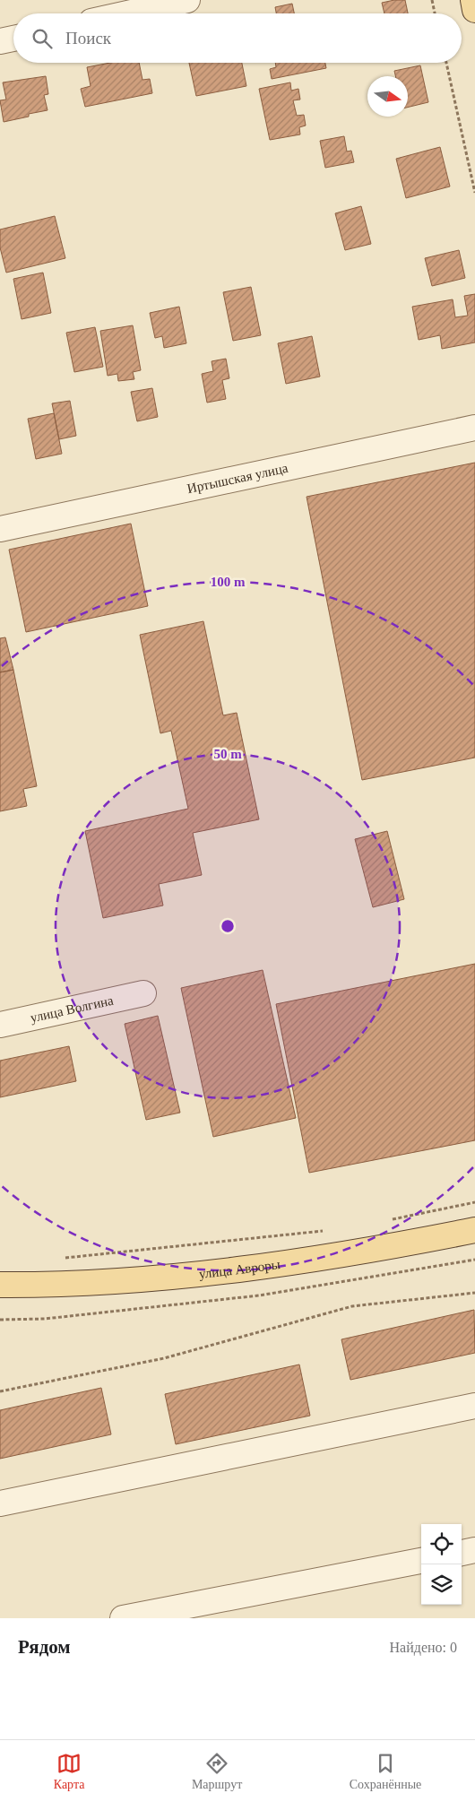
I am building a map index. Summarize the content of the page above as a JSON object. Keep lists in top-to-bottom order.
{
  "streets": {
    "main road": ["улица Авроры"],
    "street": ["Иртышская улица", "улица Волгина"]
  },
  "north": "right",
  "page": {
    "search": "Поиск",
    "heading": ["Рядом", "Найдено: 0"],
    "nav": ["Карта", "Маршрут", "Сохранённые"]
  },
  "rings": ["100 m", "50 m"]
}
